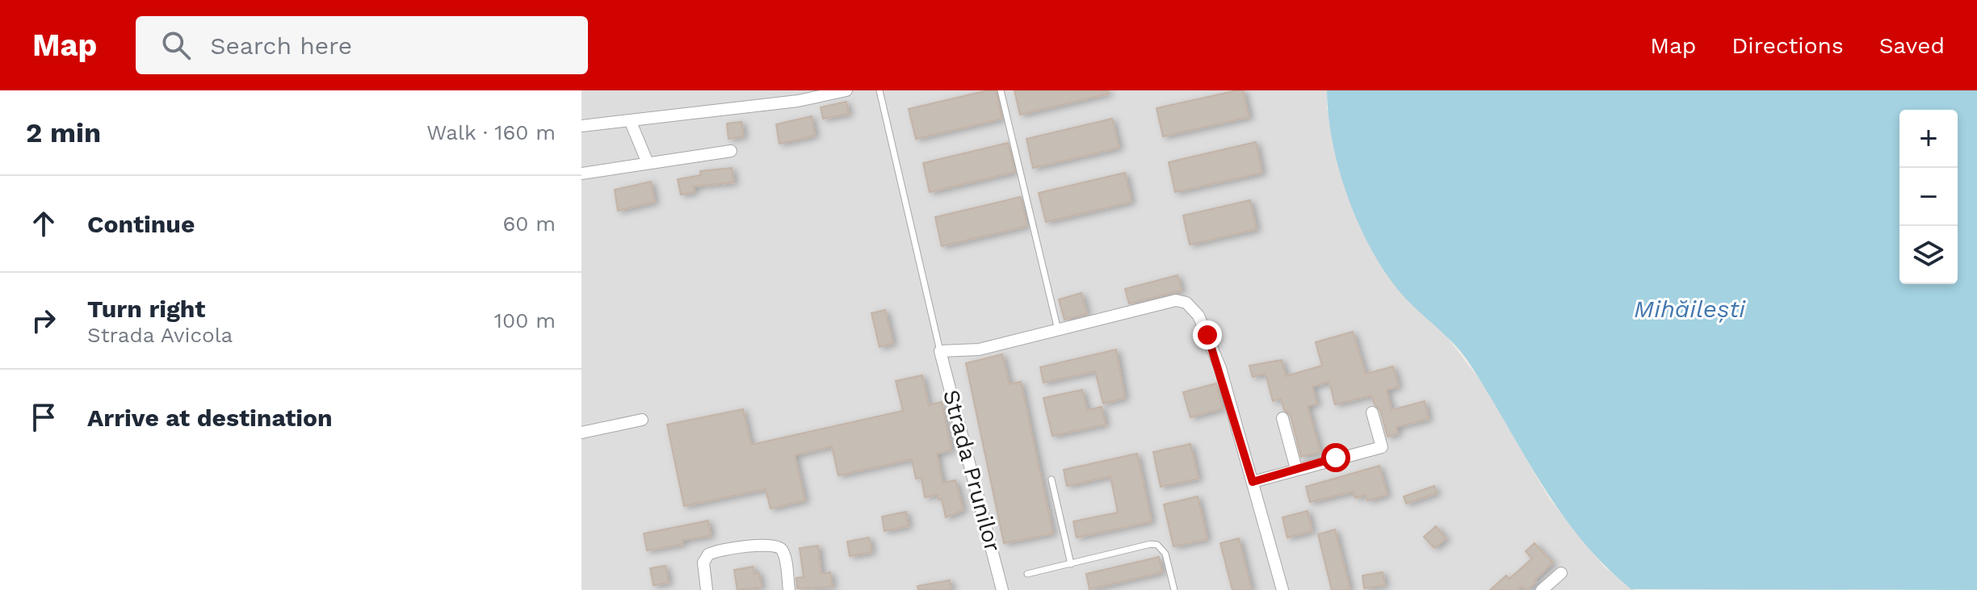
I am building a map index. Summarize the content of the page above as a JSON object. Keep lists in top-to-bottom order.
{
  "streets": {
    "street": ["Strada Prunilor"]
  },
  "water": ["Mihăilești"],
  "page": {
    "header": "Map",
    "search": "Search here",
    "nav": ["Map", "Directions", "Saved"],
    "heading": ["2 min", "Walk · 160 m"],
    "map_buttons": ["+", "−"],
    "list": [
      ["Continue", "60 m"],
      ["Turn right", "Strada Avicola", "100 m"],
      "Arrive at destination"
    ]
  }
}
